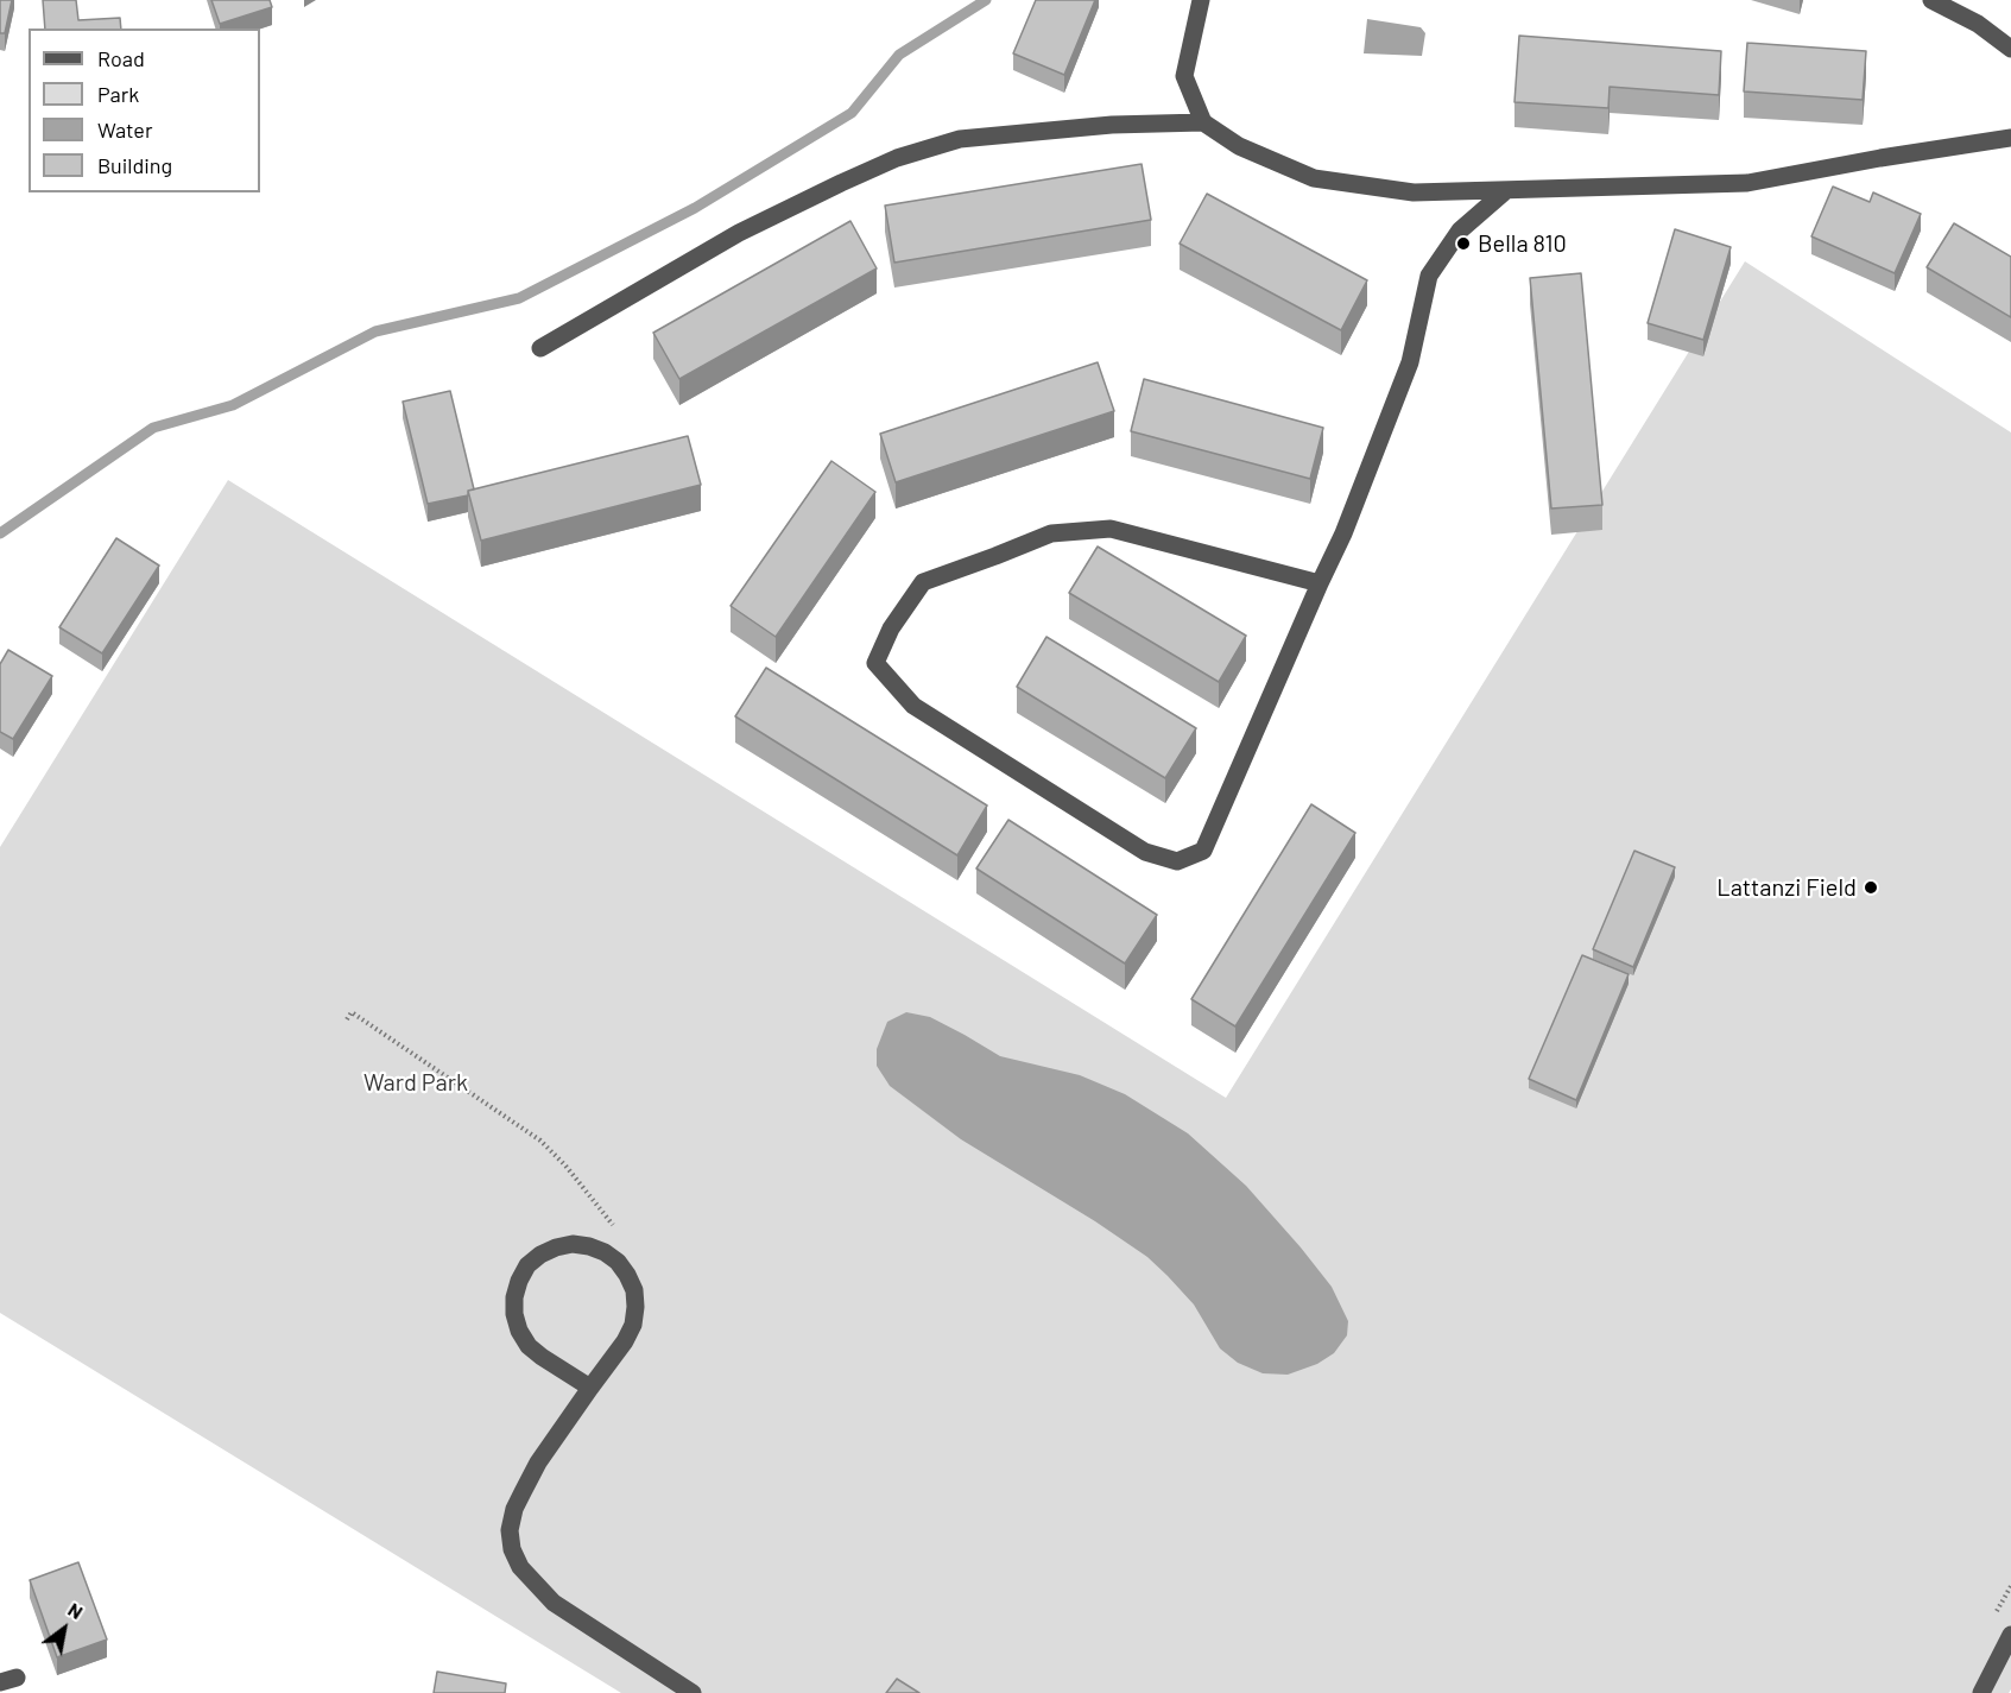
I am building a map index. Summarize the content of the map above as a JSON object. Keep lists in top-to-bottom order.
{
  "parks": ["Ward Park"],
  "places": ["Bella 810", "Lattanzi Field"],
  "legend": [
    "Road",
    "Park",
    "Water",
    "Building"
  ],
  "north": "top right"
}
